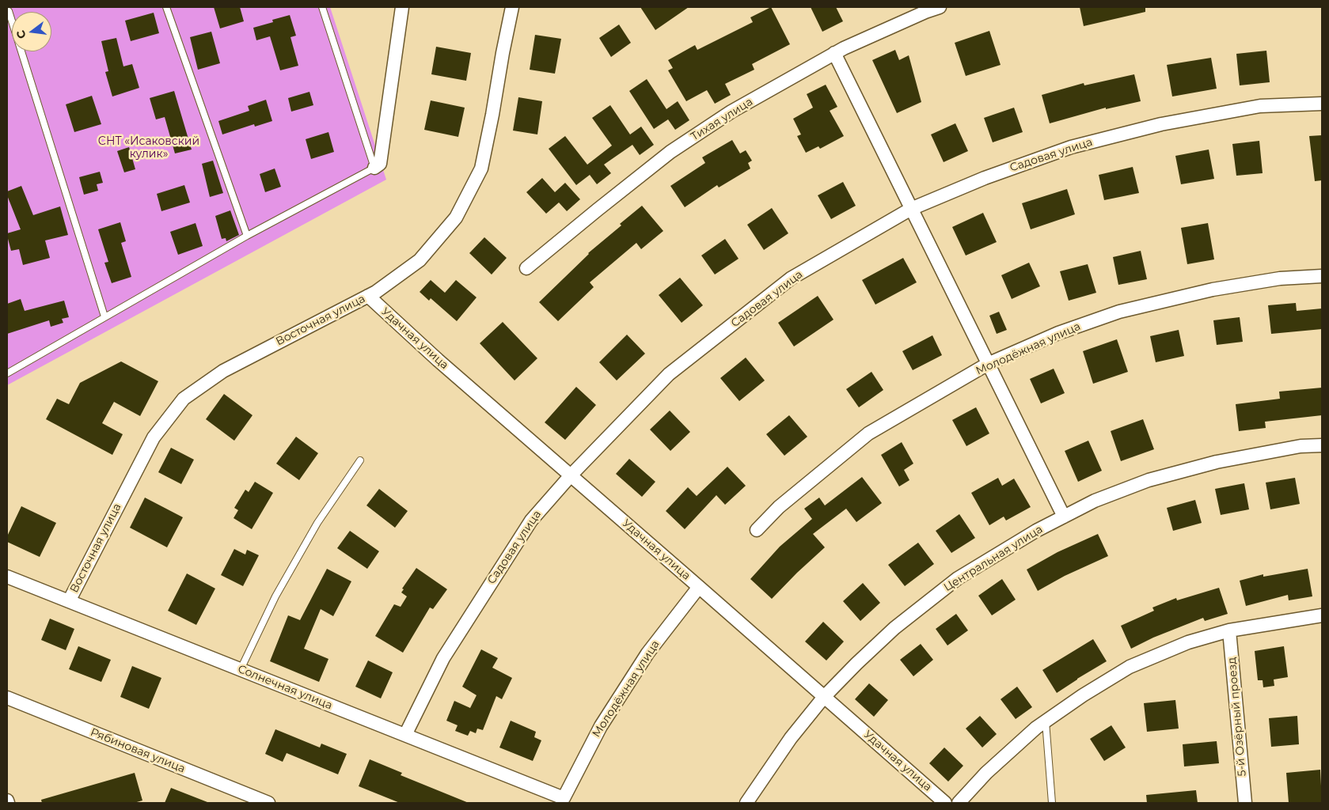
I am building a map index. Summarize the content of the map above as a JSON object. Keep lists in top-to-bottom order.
{
  "streets": {
    "street": [
      "Тихая улица",
      "Садовая улица",
      "Восточная улица",
      "Удачная улица",
      "Молодёжная улица",
      "Центральная улица",
      "Солнечная улица",
      "5-й Озёрный проезд",
      "Рябиновая улица"
    ]
  },
  "crossings": [
    ["Садовая улица", "Удачная улица"],
    ["Садовая улица", "Солнечная улица"],
    ["Восточная улица", "Удачная улица"],
    ["Восточная улица", "Солнечная улица"],
    ["Удачная улица", "Молодёжная улица"],
    ["Удачная улица", "Центральная улица"],
    ["Молодёжная улица", "Солнечная улица"]
  ],
  "parks": ["СНТ «Исаковский кулик»"],
  "north": "left"
}
